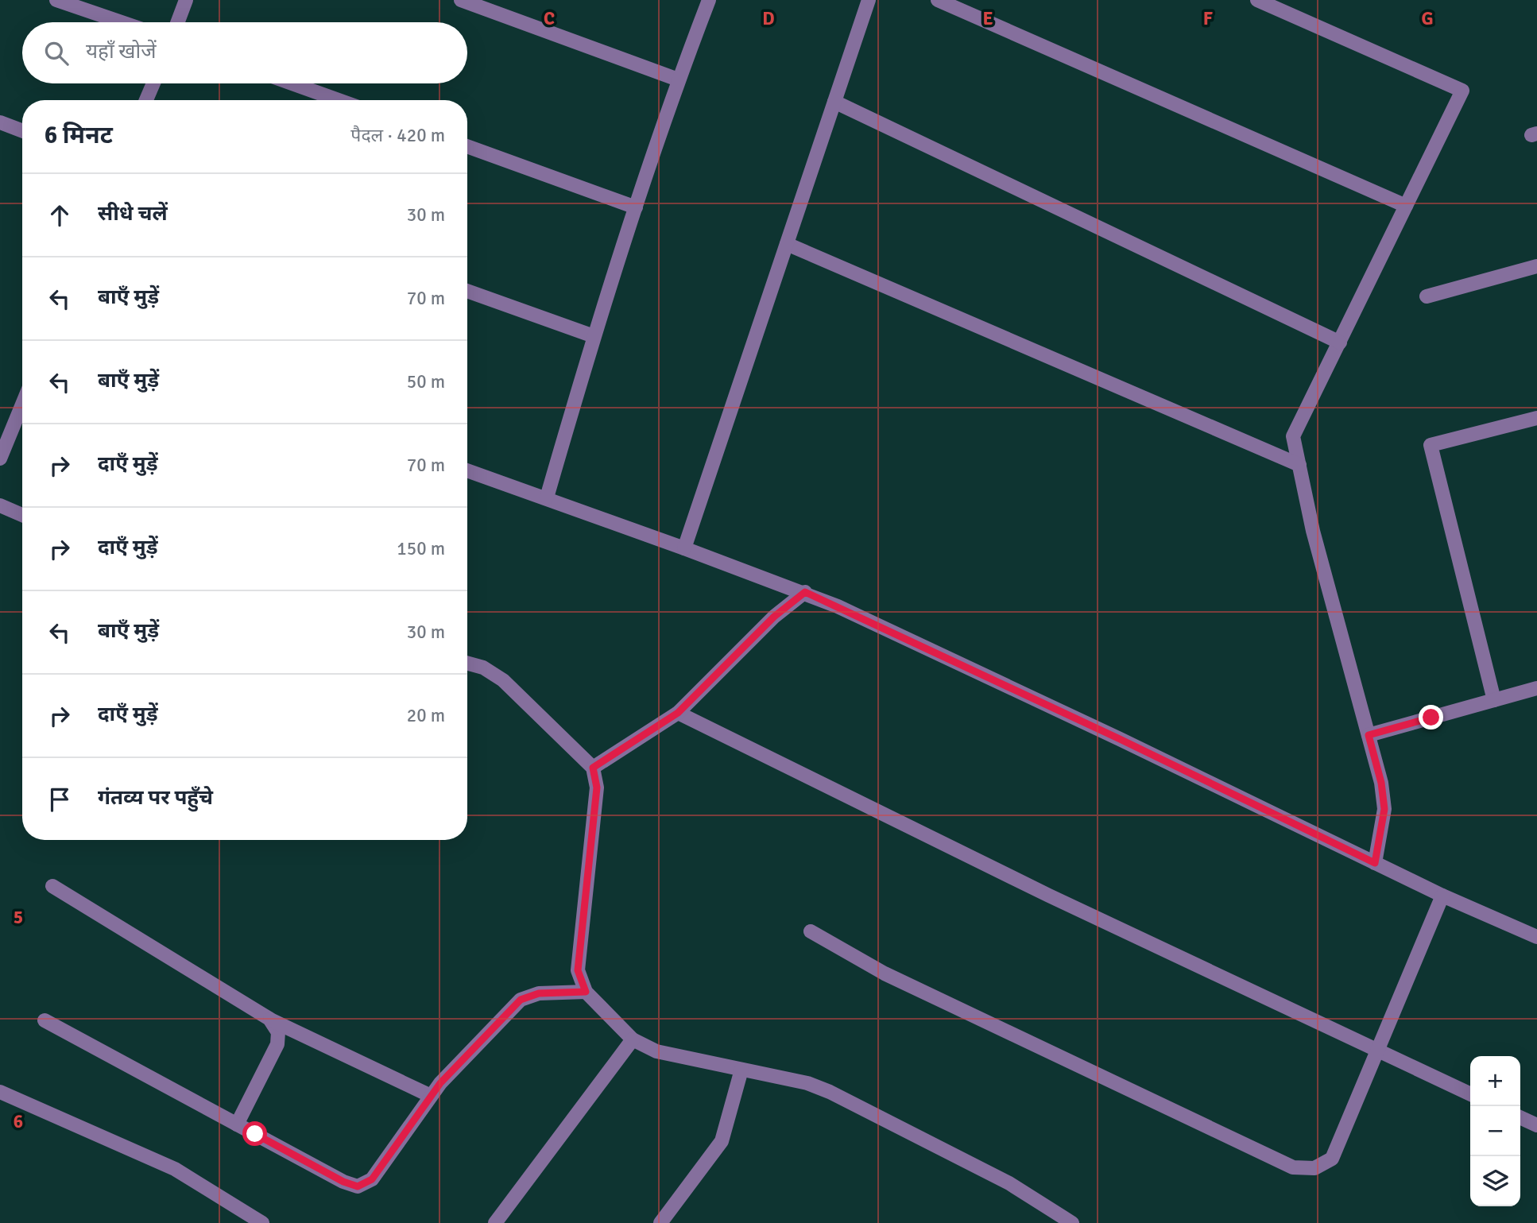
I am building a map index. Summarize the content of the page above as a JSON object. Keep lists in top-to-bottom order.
{
  "page": {
    "search": "यहाँ खोजें",
    "heading": ["6 मिनट", "पैदल · 420 m"],
    "list": [
      ["सीधे चलें", "30 m"],
      ["बाएँ मुड़ें", "70 m"],
      ["बाएँ मुड़ें", "50 m"],
      ["दाएँ मुड़ें", "70 m"],
      ["दाएँ मुड़ें", "150 m"],
      ["बाएँ मुड़ें", "30 m"],
      ["दाएँ मुड़ें", "20 m"],
      "गंतव्य पर पहुँचे"
    ],
    "map_buttons": ["+", "−"]
  },
  "grid": {
    "columns": [
      "C",
      "D",
      "E",
      "F",
      "G"
    ],
    "rows": ["5", "6"]
  }
}
